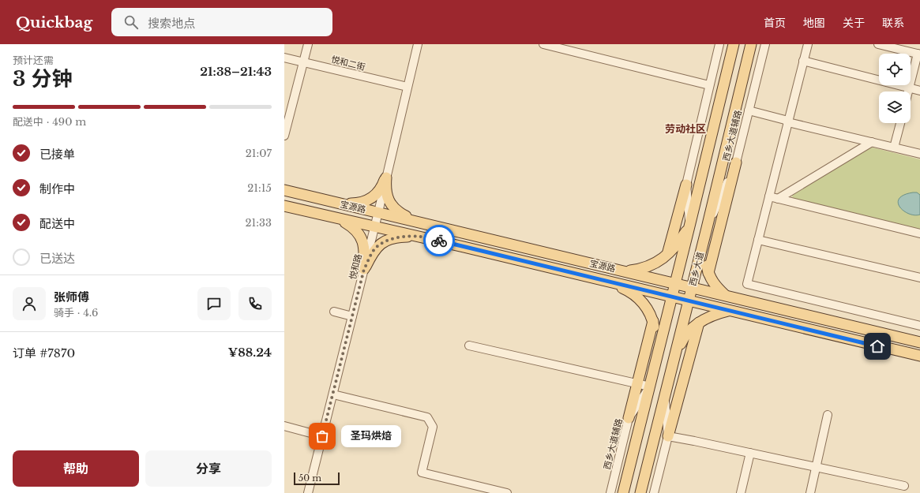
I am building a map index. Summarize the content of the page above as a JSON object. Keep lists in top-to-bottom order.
{
  "streets": {
    "main road": ["宝源路", "西乡大道"],
    "street": ["悦和二街", "西乡大道辅路", "悦和路"]
  },
  "crossings": [
    ["悦和二街", "悦和路"],
    ["西乡大道辅路", "西乡大道"],
    ["宝源路", "悦和路"],
    ["宝源路", "西乡大道"]
  ],
  "districts": ["劳动社区"],
  "places": ["圣玛烘焙"],
  "scale_bar": "50 m",
  "page": {
    "header": "Quickbag",
    "search": "搜索地点",
    "nav": [
      "首页",
      "地图",
      "关于",
      "联系"
    ],
    "heading": ["3 分钟", "预计还需", "21:38–21:43"],
    "panel": [
      "张师傅",
      "骑手 · 4.6",
      "订单 #7870",
      "¥88.24"
    ],
    "bar": "配送中 · 490 m",
    "list": [
      ["已接单", "21:07"],
      ["制作中", "21:15"],
      ["配送中", "21:33"],
      "已送达"
    ],
    "bubble": "圣玛烘焙",
    "buttons": ["帮助", "分享"],
    "scale": "50 m"
  }
}
